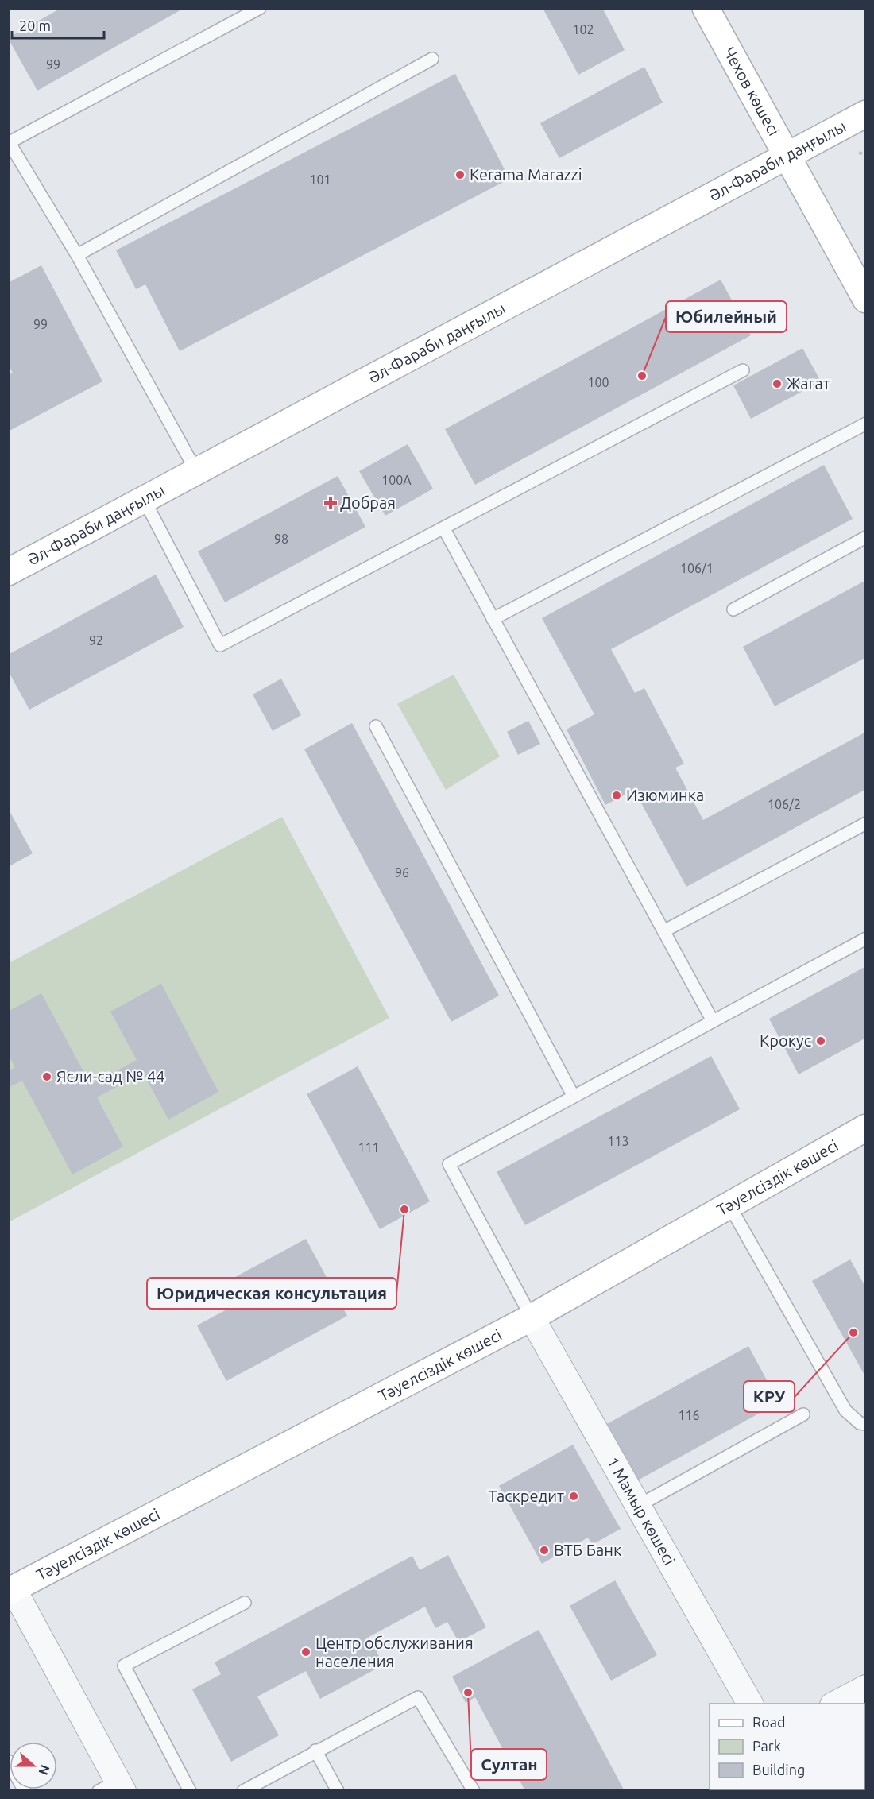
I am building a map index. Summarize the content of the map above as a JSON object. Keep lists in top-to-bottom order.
{
  "streets": {
    "main road": ["Чехов көшесі", "Әл-Фараби даңғылы", "Тәуелсіздік көшесі"],
    "street": ["1 Мамыр көшесі"]
  },
  "crossings": [
    ["Чехов көшесі", "Әл-Фараби даңғылы"],
    ["Тәуелсіздік көшесі", "1 Мамыр көшесі"]
  ],
  "places": {
    "other": [
      "Kerama Marazzi",
      "Юбилейный",
      "Жагат",
      "Изюминка",
      "Крокус",
      "Ясли-сад № 44",
      "Юридическая консультация",
      "КРУ",
      "Таскредит",
      "ВТБ Банк",
      "Центр обслуживания населения",
      "Султан"
    ],
    "health": ["Добрая"]
  },
  "house_numbers": [
    "102",
    "99",
    "101",
    "99",
    "100",
    "100А",
    "98",
    "106/1",
    "92",
    "106/2",
    "96",
    "113",
    "111",
    "116"
  ],
  "legend": ["Road", "Park", "Building"],
  "scale_bar": "20 m",
  "north": "right"
}
